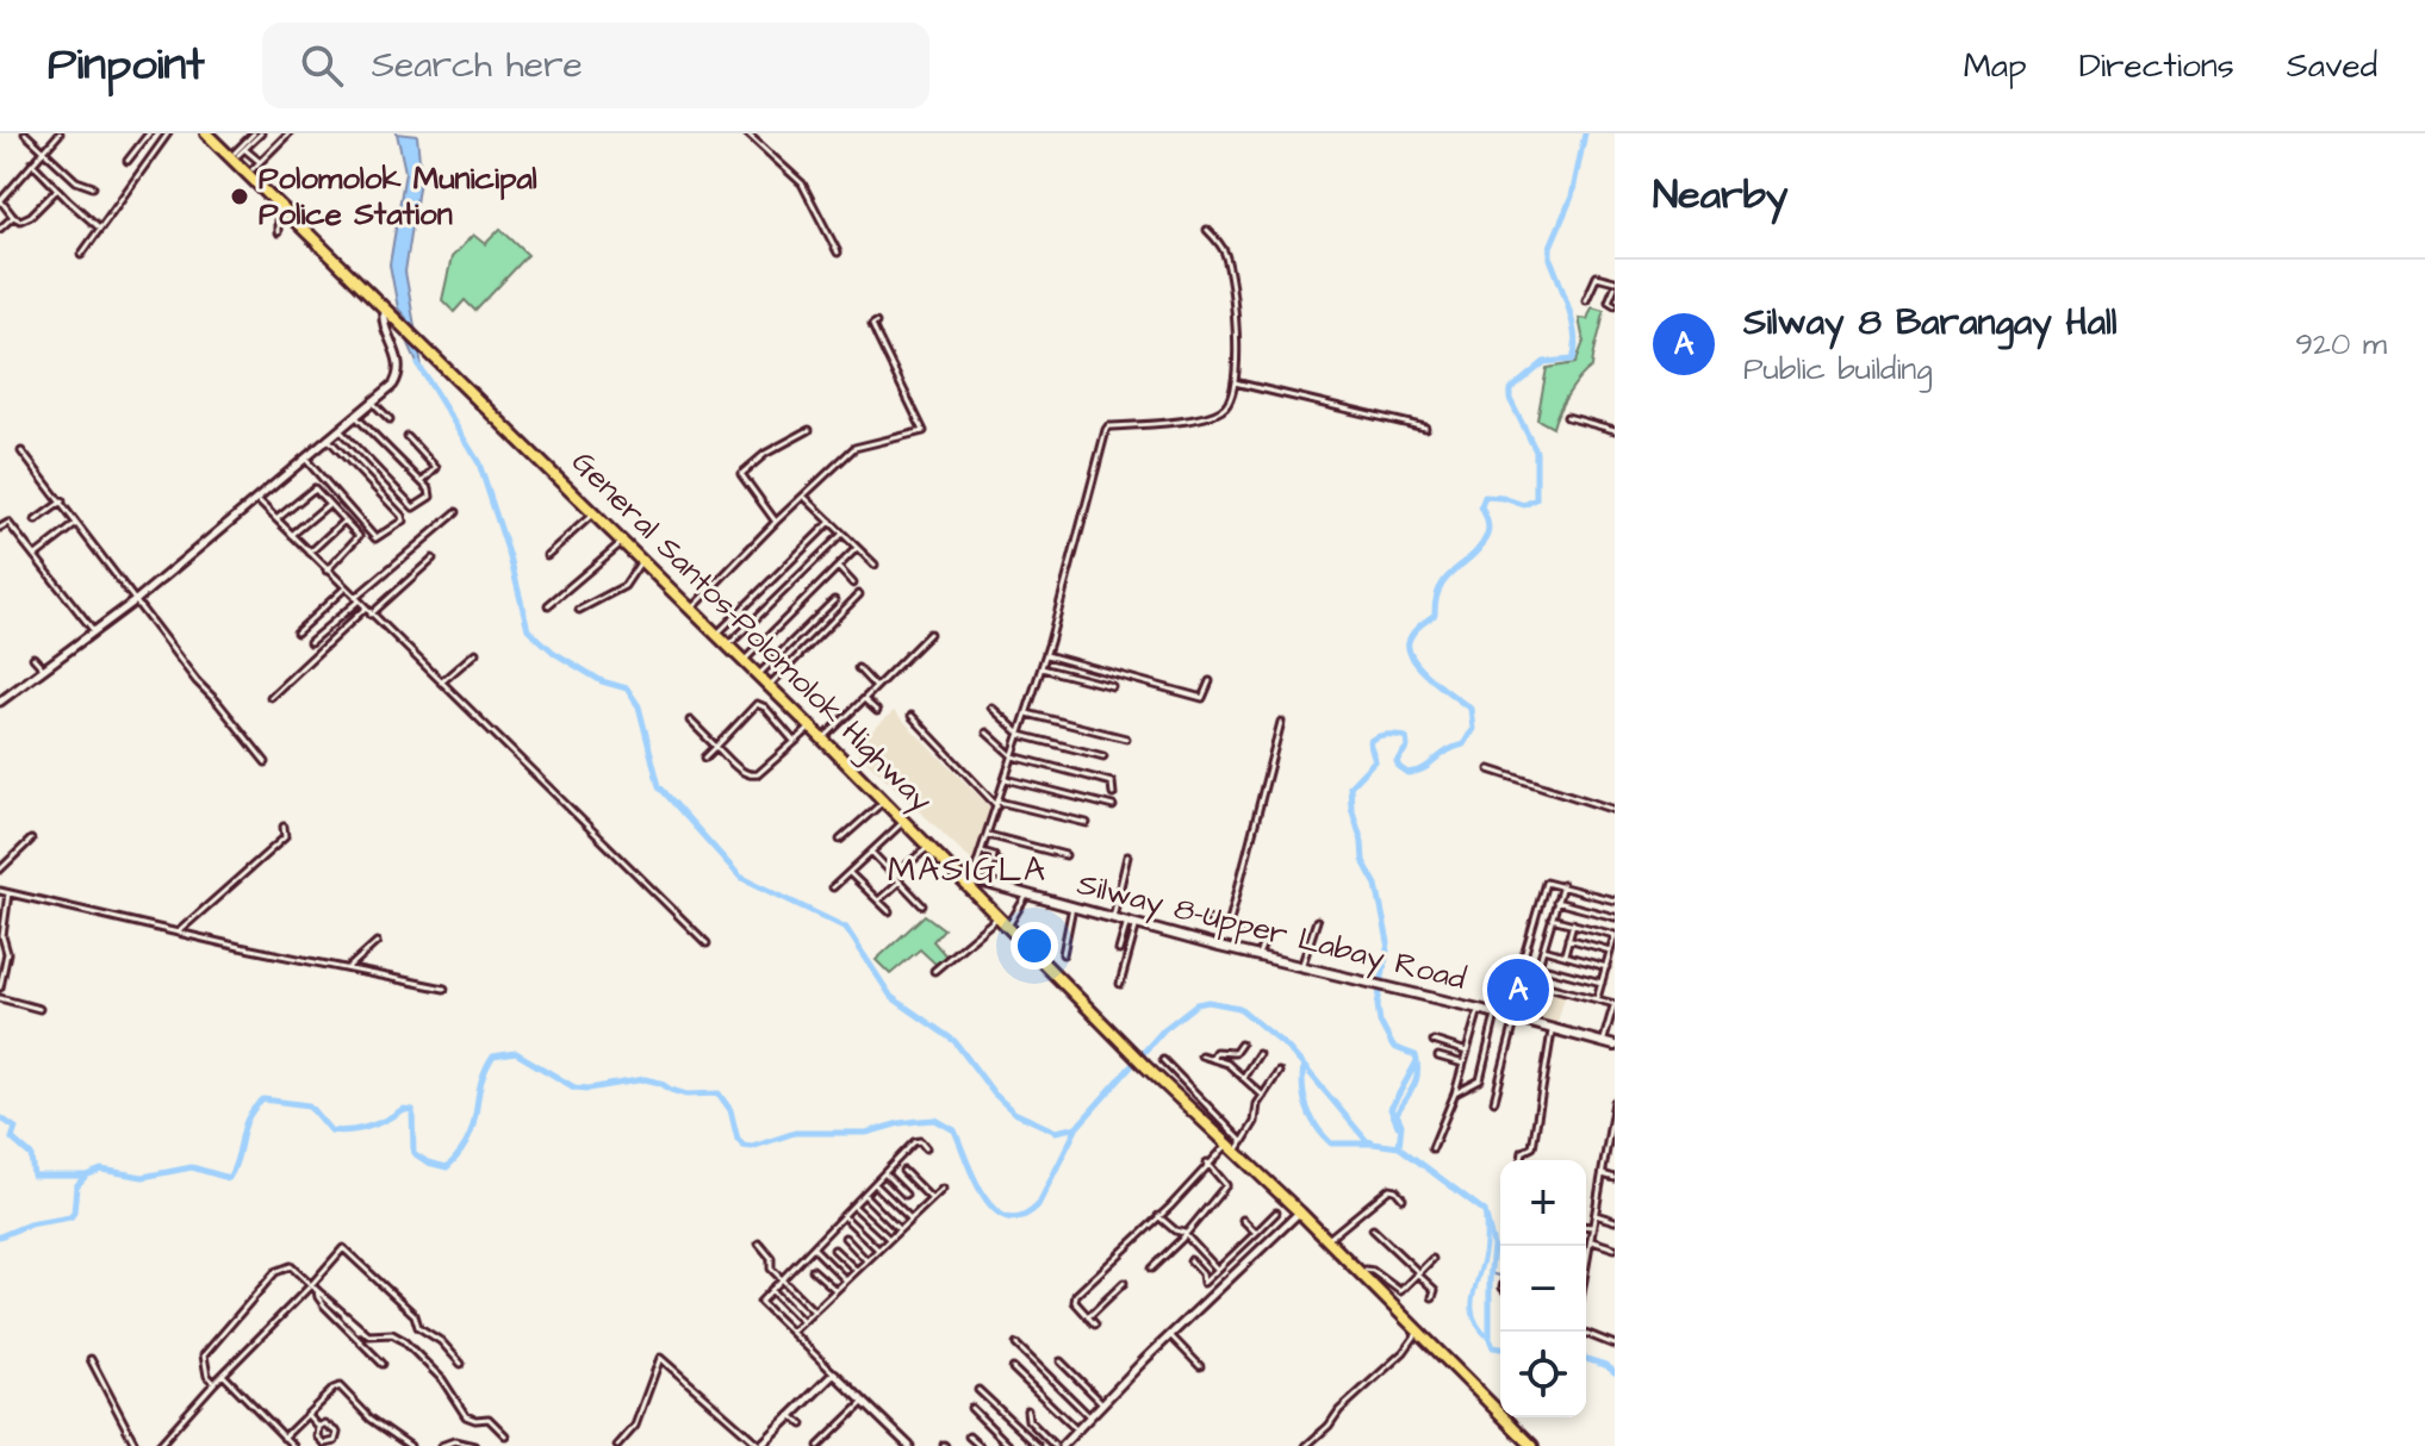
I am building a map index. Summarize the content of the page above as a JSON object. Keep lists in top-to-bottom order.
{
  "streets": {
    "highway": ["General Santos-Polomolok Highway"],
    "main road": ["Silway 8-Upper Labay Road"]
  },
  "crossings": [
    ["General Santos-Polomolok Highway", "Silway 8-Upper Labay Road"]
  ],
  "districts": ["MASIGLA"],
  "places": ["Polomolok Municipal Police Station"],
  "page": {
    "header": "Pinpoint",
    "search": "Search here",
    "nav": ["Map", "Directions", "Saved"],
    "heading": "Nearby",
    "list": [
      {
        "mark": "A",
        "name": "Silway 8 Barangay Hall",
        "note": "Public building",
        "value": "920 m"
      }
    ],
    "pins": "A",
    "map_buttons": ["+", "−"]
  }
}
